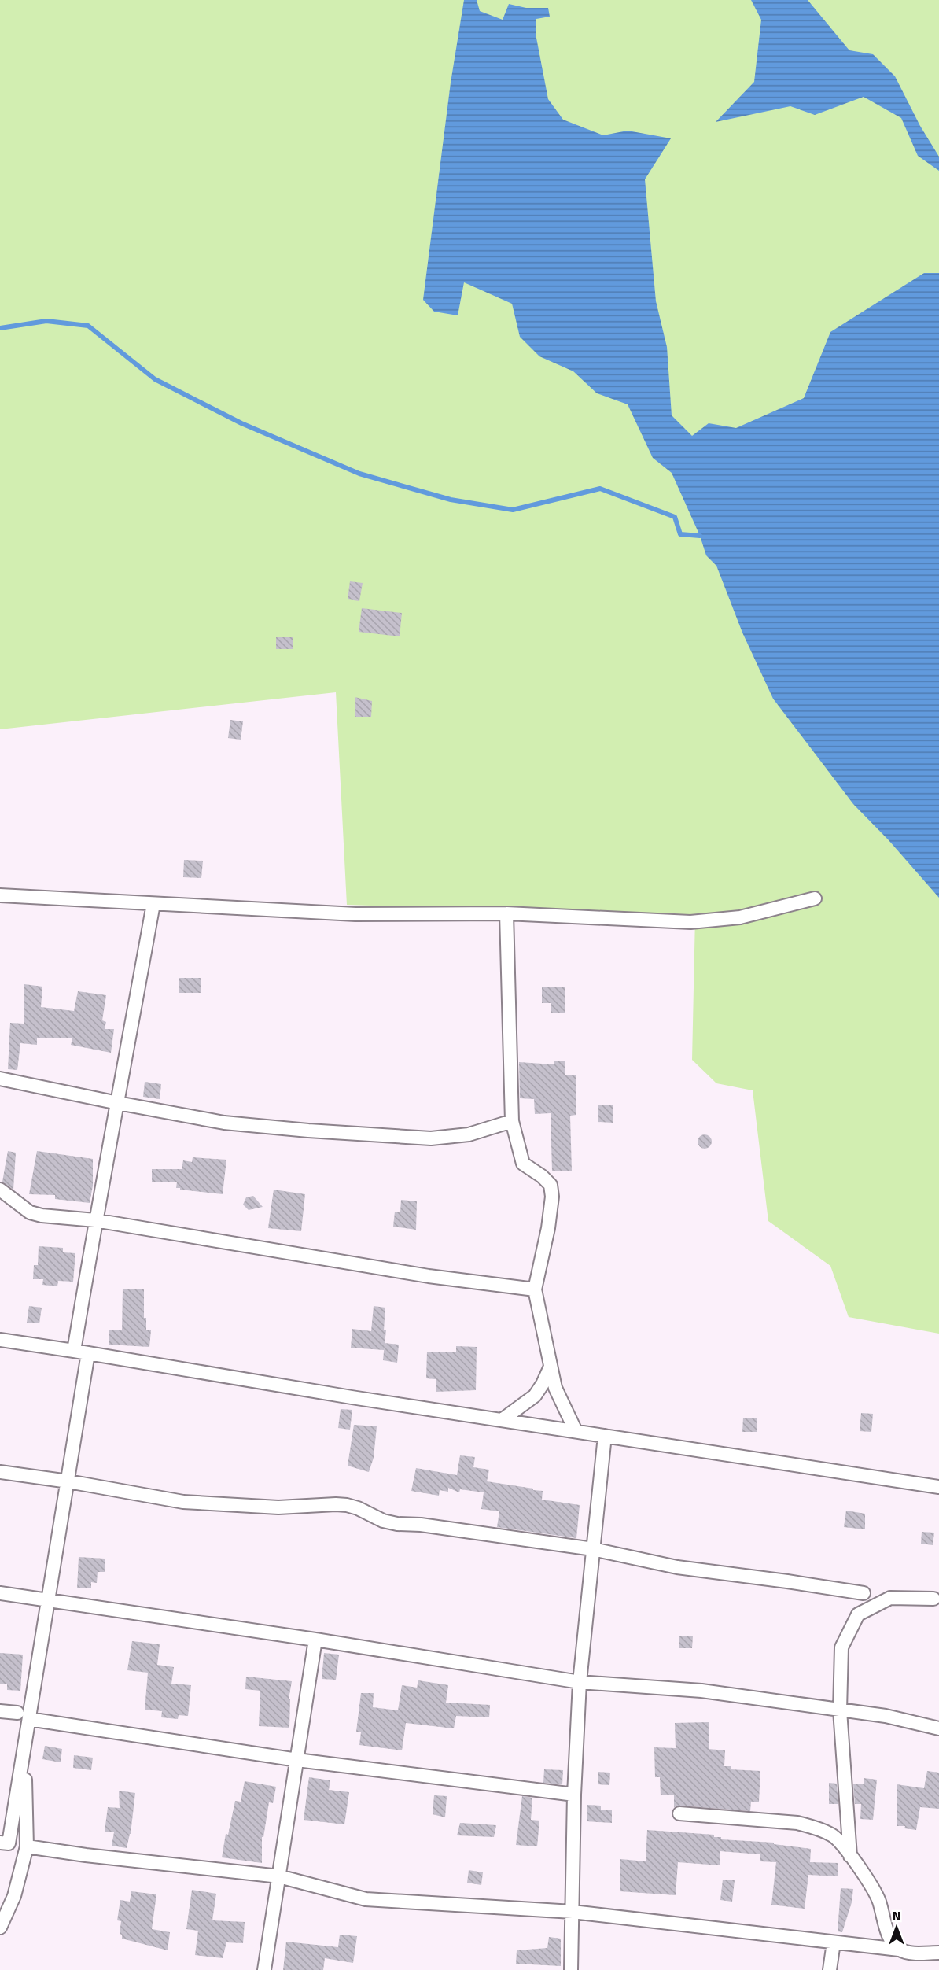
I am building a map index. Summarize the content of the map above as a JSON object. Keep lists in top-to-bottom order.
{
  "north": "top"
}
